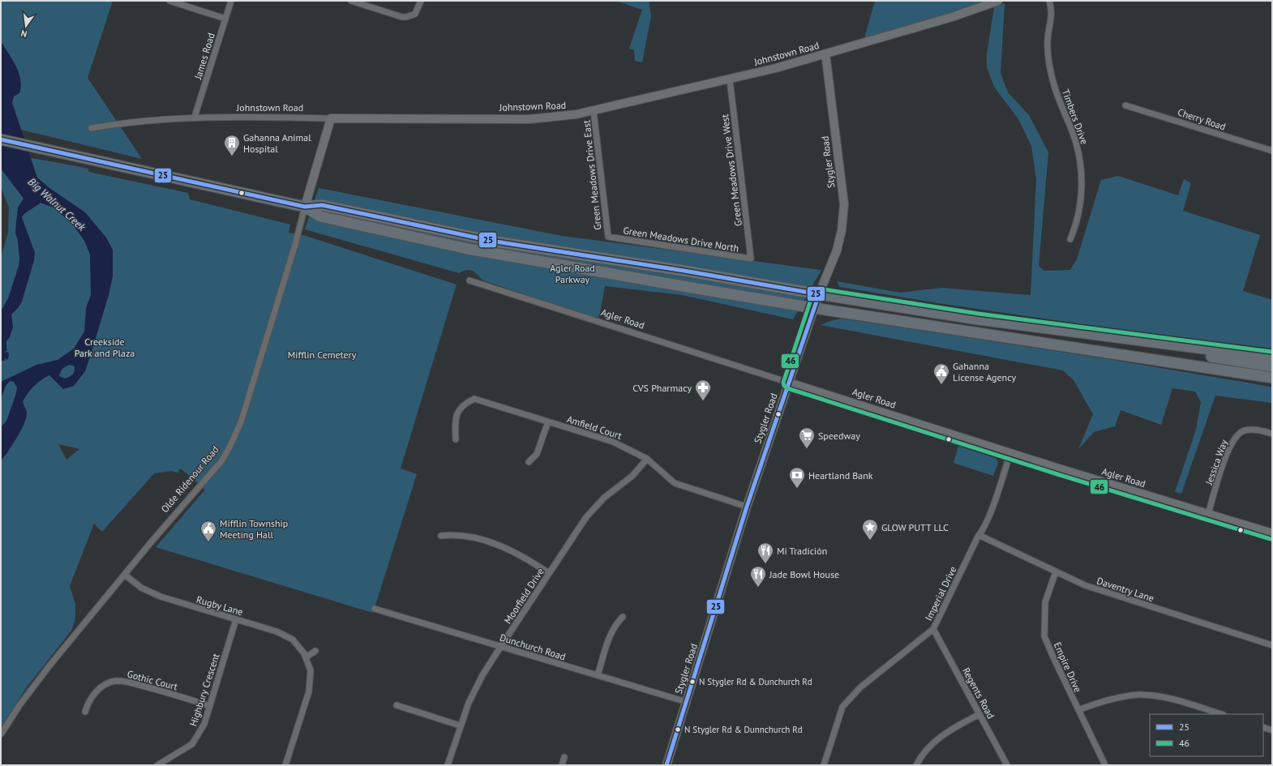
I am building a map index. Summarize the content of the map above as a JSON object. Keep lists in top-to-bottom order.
{
  "streets": {
    "main road": [
      "Johnstown Road",
      "Stygler Road",
      "Agler Road",
      "Olde Ridenour Road"
    ],
    "street": [
      "James Road",
      "Timbers Drive",
      "Cherry Road",
      "Green Meadows Drive West",
      "Green Meadows Drive East",
      "Green Meadows Drive North",
      "Amfield Court",
      "Jessica Way",
      "Daventry Lane",
      "Imperial Drive",
      "Moorfield Drive",
      "Rugby Lane",
      "Dunchurch Road",
      "Empire Drive",
      "Gothic Court",
      "Highbury Crescent",
      "Regents Road"
    ]
  },
  "crossings": [
    ["Johnstown Road", "James Road"],
    ["Johnstown Road", "Stygler Road"],
    ["Johnstown Road", "Green Meadows Drive West"],
    ["Johnstown Road", "Green Meadows Drive East"],
    ["Johnstown Road", "Olde Ridenour Road"],
    ["Stygler Road", "Agler Road"],
    ["Stygler Road", "Amfield Court"],
    ["Stygler Road", "Dunchurch Road"],
    ["Green Meadows Drive West", "Green Meadows Drive North"],
    ["Green Meadows Drive East", "Green Meadows Drive North"],
    ["Agler Road", "Jessica Way"],
    ["Agler Road", "Imperial Drive"],
    ["Amfield Court", "Moorfield Drive"],
    ["Olde Ridenour Road", "Rugby Lane"],
    ["Daventry Lane", "Imperial Drive"],
    ["Daventry Lane", "Empire Drive"],
    ["Imperial Drive", "Regents Road"],
    ["Moorfield Drive", "Dunchurch Road"],
    ["Rugby Lane", "Highbury Crescent"],
    ["Gothic Court", "Highbury Crescent"]
  ],
  "water": ["Big Walnut Creek"],
  "parks": ["Agler Road Parkway", "Creekside Park and Plaza", "Mifflin Cemetery"],
  "places": {
    "building": ["Gahanna Animal Hospital"],
    "public building": ["Gahanna License Agency", "Mifflin Township Meeting Hall"],
    "pharmacy": ["CVS Pharmacy"],
    "supermarket": ["Speedway"],
    "bank": ["Heartland Bank"],
    "place": ["GLOW PUTT LLC"],
    "restaurant": ["Mi Tradición", "Jade Bowl House"],
    "other": ["N Stygler Rd & Dunchurch Rd", "N Stygler Rd & Dunnchurch Rd"]
  },
  "lines": ["transit line 25", "transit line 46"],
  "legend": ["25", "46"],
  "north": "bottom"
}
